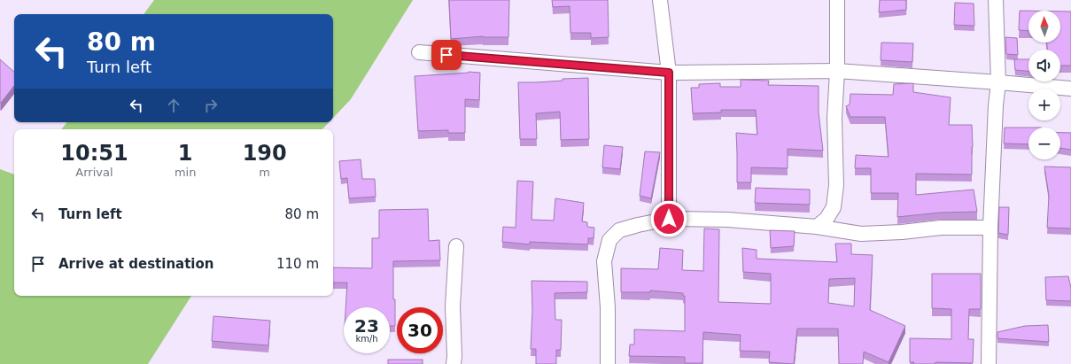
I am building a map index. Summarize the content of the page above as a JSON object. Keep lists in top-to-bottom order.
{
  "north": "top",
  "page": {
    "map_buttons": ["+", "−"],
    "turn": ["80 m", "Turn left"],
    "eta": [
      "10:51",
      "Arrival",
      "1",
      "min",
      "190",
      "m"
    ],
    "list": [
      {
        "name": "Turn left",
        "value": "80 m"
      },
      {
        "name": "Arrive at destination",
        "value": "110 m"
      }
    ],
    "speed": "23 km/h",
    "limit": "30"
  }
}
